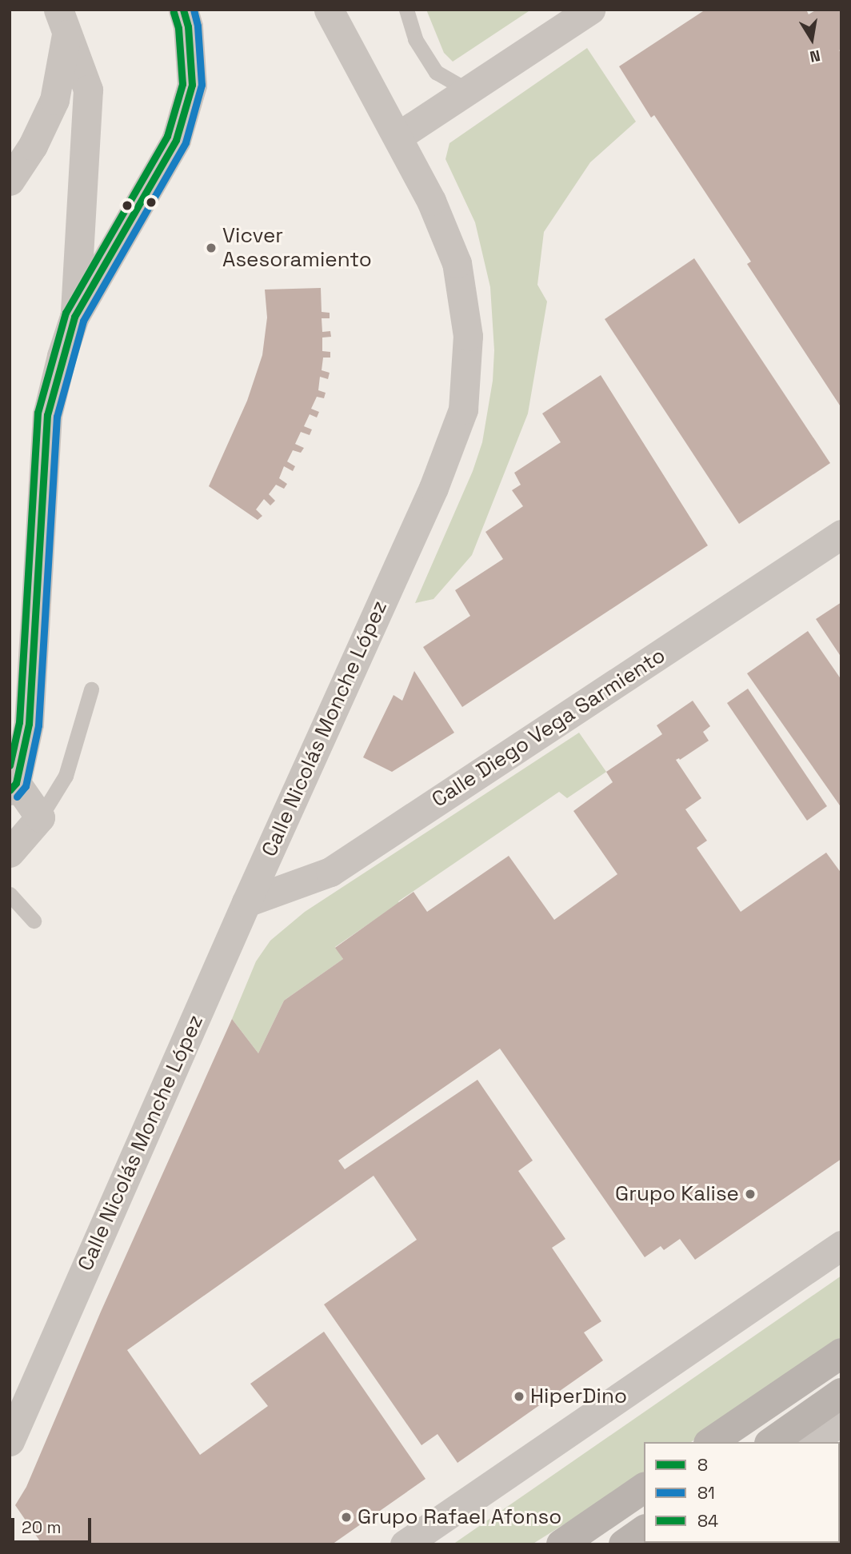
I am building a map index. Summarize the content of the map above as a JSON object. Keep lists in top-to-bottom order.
{
  "streets": {
    "street": ["Calle Diego Vega Sarmiento", "Calle Nicolás Monche López"]
  },
  "crossings": [
    ["Calle Diego Vega Sarmiento", "Calle Nicolás Monche López"]
  ],
  "places": [
    "Vicver Asesoramiento",
    "Grupo Kalise",
    "HiperDino",
    "Grupo Rafael Afonso"
  ],
  "lines": ["transit line 8", "transit line 81", "transit line 84"],
  "legend": ["8", "81", "84"],
  "scale_bar": "20 m",
  "north": "bottom"
}
